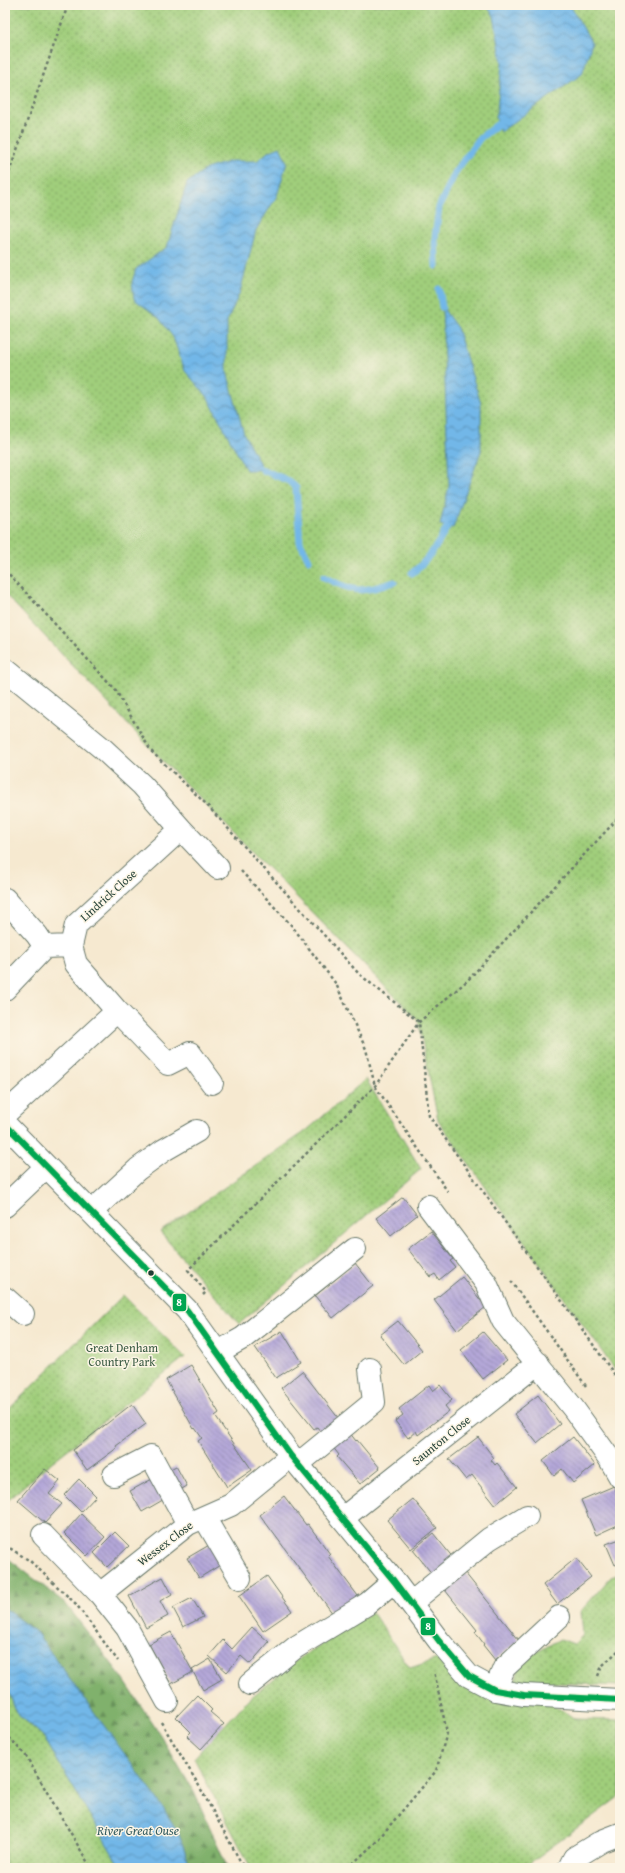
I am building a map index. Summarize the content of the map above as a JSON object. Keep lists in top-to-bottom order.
{
  "streets": {
    "street": ["Lindrick Close", "Saunton Close", "Wessex Close"]
  },
  "water": ["River Great Ouse"],
  "parks": ["Great Denham Country Park"],
  "lines": ["transit line 8"]
}
